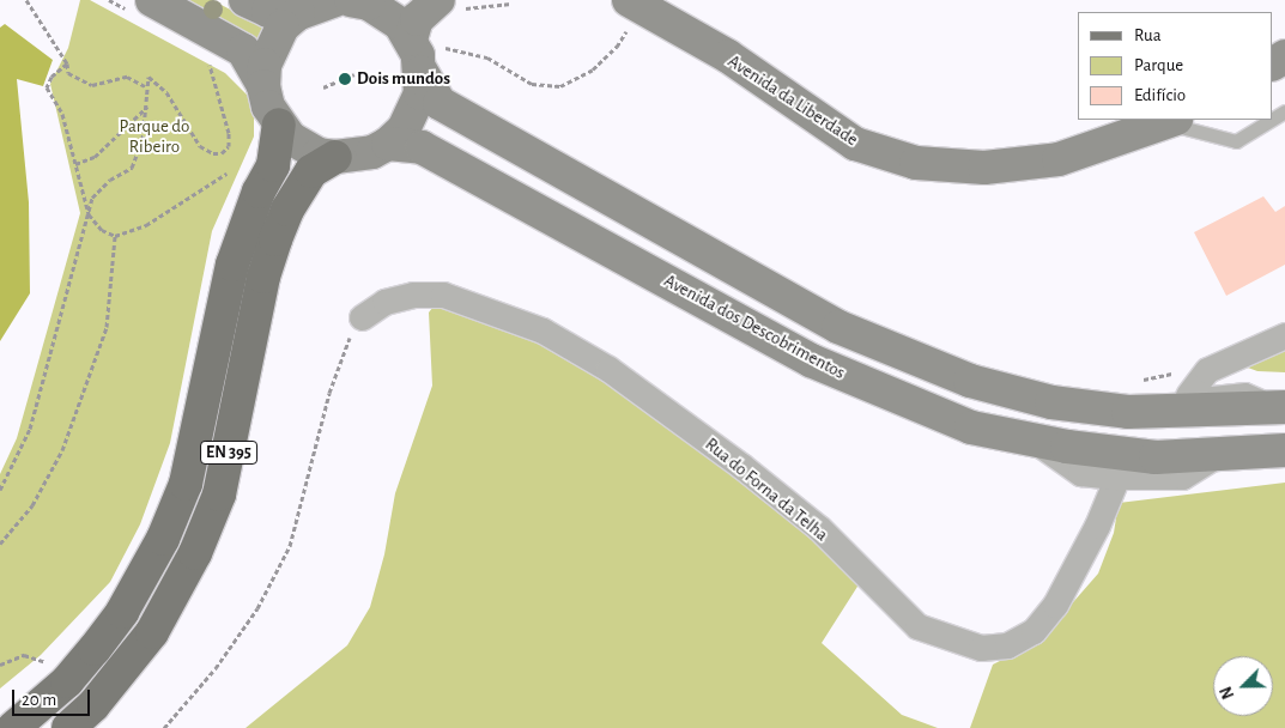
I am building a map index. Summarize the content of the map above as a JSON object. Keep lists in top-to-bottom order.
{
  "streets": {
    "main road": ["Avenida da Liberdade", "Avenida dos Descobrimentos", "EN 395"],
    "street": ["Rua do Forna da Telha"]
  },
  "parks": ["Parque do Ribeiro"],
  "places": ["Dois mundos"],
  "legend": ["Rua", "Parque", "Edifício"],
  "scale_bar": "20 m",
  "north": "bottom left"
}
